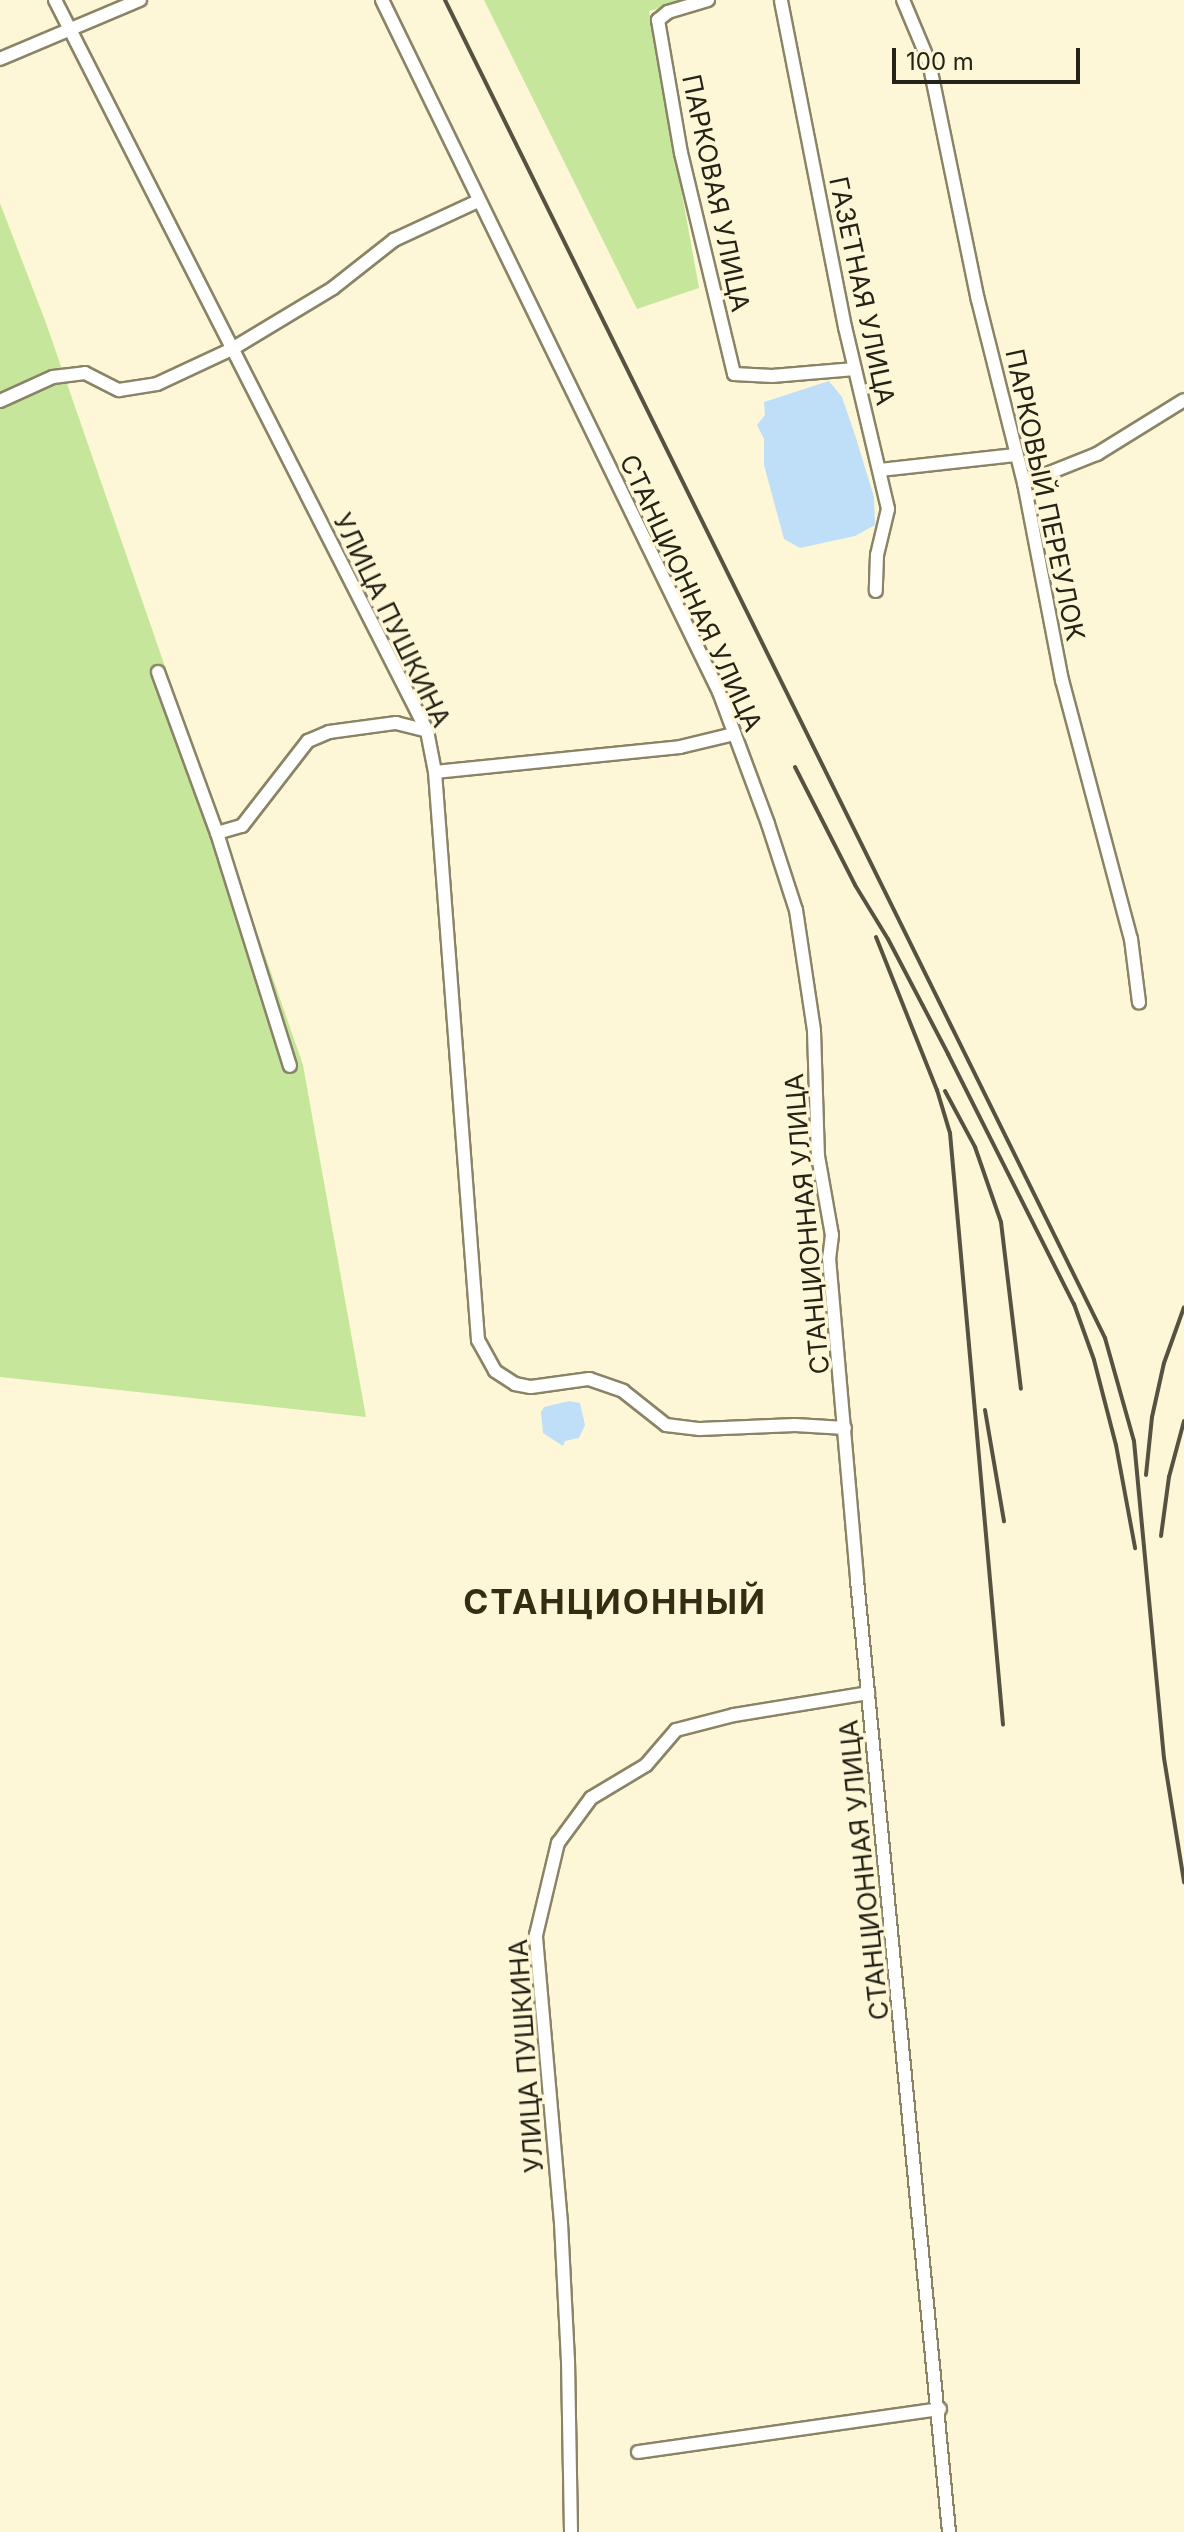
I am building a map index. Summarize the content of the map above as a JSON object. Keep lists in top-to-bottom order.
{
  "streets": {
    "street": [
      "ПАРКОВАЯ УЛИЦА",
      "ГАЗЕТНАЯ УЛИЦА",
      "ПАРКОВЫЙ ПЕРЕУЛОК",
      "СТАНЦИОННАЯ УЛИЦА",
      "УЛИЦА ПУШКИНА"
    ]
  },
  "crossings": [
    ["ПАРКОВАЯ УЛИЦА", "ГАЗЕТНАЯ УЛИЦА"],
    ["СТАНЦИОННАЯ УЛИЦА", "УЛИЦА ПУШКИНА"]
  ],
  "districts": ["СТАНЦИОННЫЙ"],
  "scale_bar": "100 m"
}
